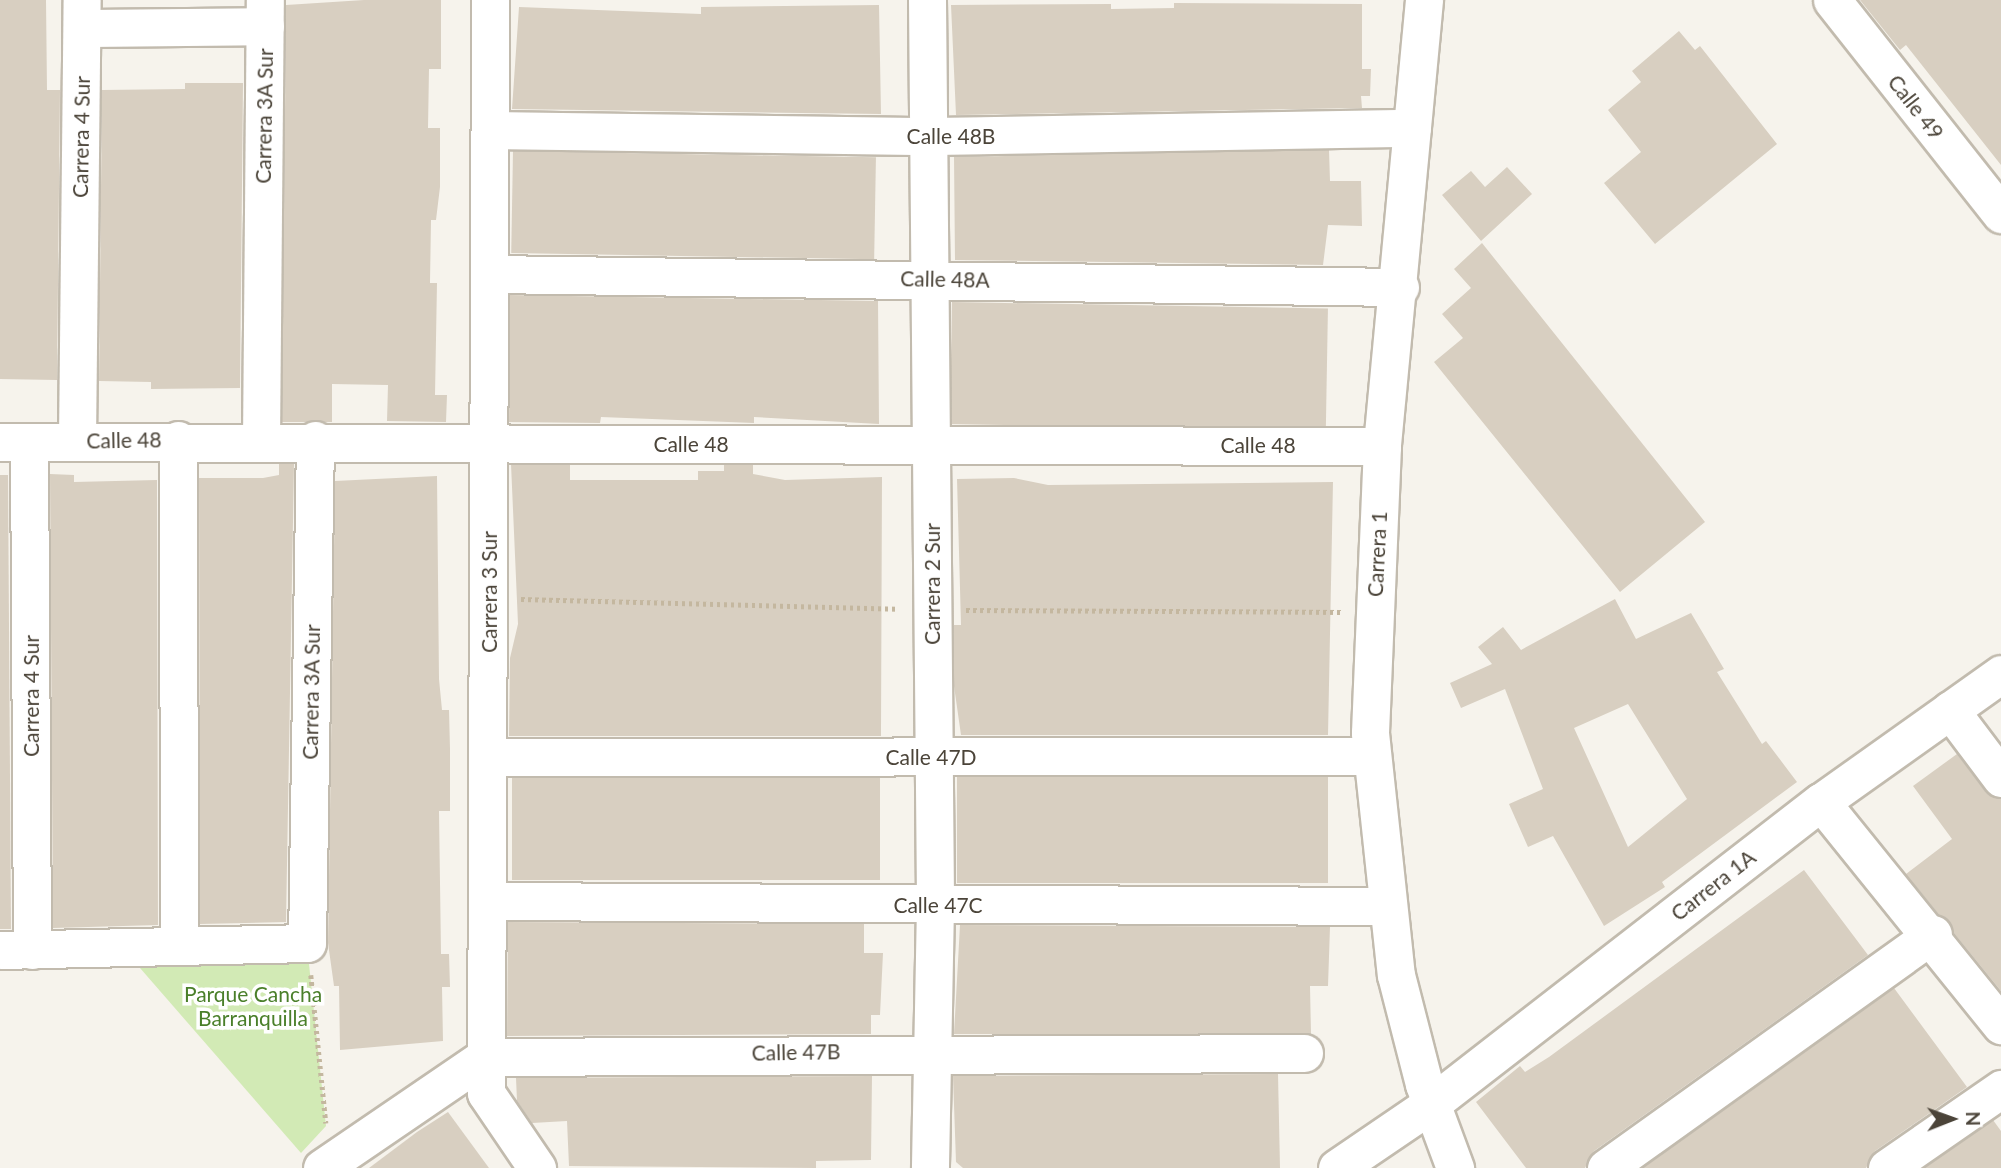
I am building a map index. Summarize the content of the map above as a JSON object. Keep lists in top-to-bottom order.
{
  "streets": {
    "street": [
      "Calle 49",
      "Carrera 3A Sur",
      "Calle 48B",
      "Carrera 4 Sur",
      "Calle 48A",
      "Calle 48",
      "Carrera 1",
      "Carrera 2 Sur",
      "Carrera 3 Sur",
      "Calle 47D",
      "Carrera 1A",
      "Calle 47C",
      "Calle 47B"
    ]
  },
  "crossings": [
    ["Carrera 3A Sur", "Calle 48"],
    ["Calle 48B", "Carrera 1"],
    ["Calle 48B", "Carrera 2 Sur"],
    ["Calle 48B", "Carrera 3 Sur"],
    ["Carrera 4 Sur", "Calle 48"],
    ["Calle 48A", "Carrera 1"],
    ["Calle 48A", "Carrera 2 Sur"],
    ["Calle 48A", "Carrera 3 Sur"],
    ["Calle 48", "Carrera 1"],
    ["Calle 48", "Carrera 2 Sur"],
    ["Calle 48", "Carrera 3 Sur"],
    ["Carrera 1", "Calle 47D"],
    ["Carrera 1", "Carrera 1A"],
    ["Carrera 1", "Calle 47C"],
    ["Carrera 2 Sur", "Calle 47D"],
    ["Carrera 2 Sur", "Calle 47C"],
    ["Carrera 2 Sur", "Calle 47B"],
    ["Carrera 3 Sur", "Calle 47D"],
    ["Carrera 3 Sur", "Calle 47C"],
    ["Carrera 3 Sur", "Calle 47B"]
  ],
  "parks": ["Parque Cancha Barranquilla"],
  "north": "right"
}
